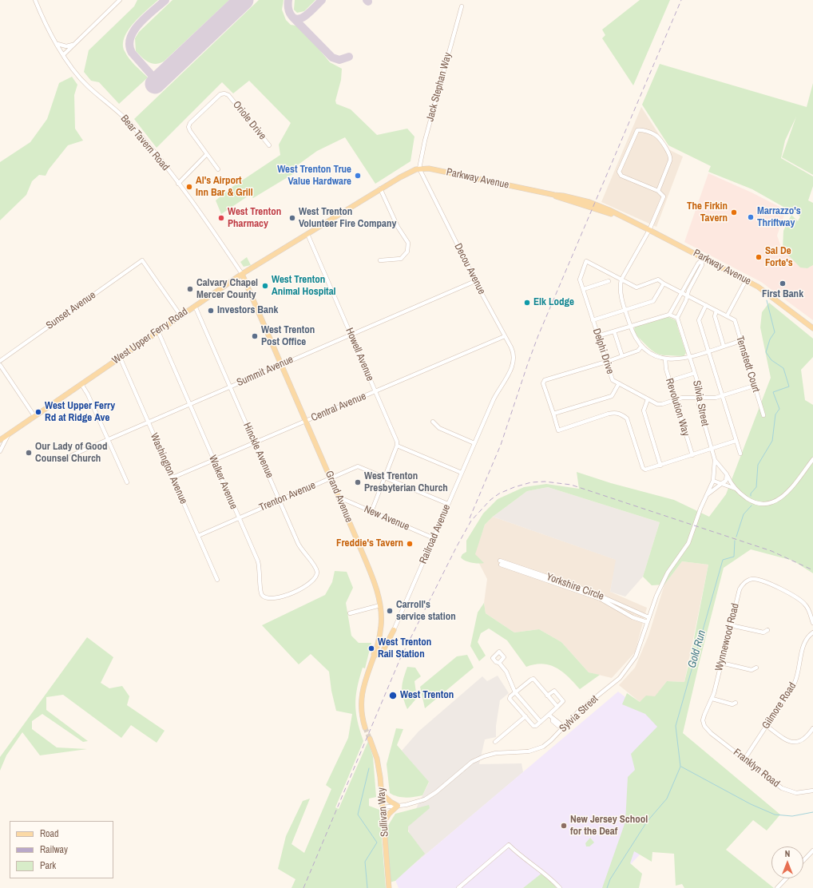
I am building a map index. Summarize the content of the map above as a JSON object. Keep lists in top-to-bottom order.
{
  "streets": {
    "main road": [
      "Parkway Avenue",
      "West Upper Ferry Road",
      "Grand Avenue",
      "Sullivan Way"
    ],
    "street": [
      "Jack Stephan Way",
      "Oriole Drive",
      "Bear Tavern Road",
      "Decou Avenue",
      "Sunset Avenue",
      "Delphi Drive",
      "Howell Avenue",
      "Ternstedt Court",
      "Summit Avenue",
      "Silvia Street",
      "Central Avenue",
      "Revolution Way",
      "Hinckle Avenue",
      "Washington Avenue",
      "Walker Avenue",
      "Trenton Avenue",
      "New Avenue",
      "Railroad Avenue",
      "Yorkshire Circle",
      "Wynnewood Road",
      "Gilmore Road",
      "Sylvia Street",
      "Franklyn Road"
    ]
  },
  "crossings": [
    ["Jack Stephan Way", "Parkway Avenue"],
    ["Jack Stephan Way", "Decou Avenue"],
    ["Jack Stephan Way", "West Upper Ferry Road"],
    ["Bear Tavern Road", "West Upper Ferry Road"],
    ["Bear Tavern Road", "Grand Avenue"],
    ["Parkway Avenue", "Decou Avenue"],
    ["Parkway Avenue", "West Upper Ferry Road"],
    ["Decou Avenue", "West Upper Ferry Road"],
    ["Decou Avenue", "Summit Avenue"],
    ["Decou Avenue", "Central Avenue"],
    ["Decou Avenue", "Railroad Avenue"],
    ["Sunset Avenue", "West Upper Ferry Road"],
    ["West Upper Ferry Road", "Howell Avenue"],
    ["West Upper Ferry Road", "Hinckle Avenue"],
    ["West Upper Ferry Road", "Washington Avenue"],
    ["West Upper Ferry Road", "Walker Avenue"],
    ["West Upper Ferry Road", "Grand Avenue"],
    ["Delphi Drive", "Ternstedt Court"],
    ["Delphi Drive", "Silvia Street"],
    ["Delphi Drive", "Revolution Way"],
    ["Howell Avenue", "Summit Avenue"],
    ["Howell Avenue", "Central Avenue"],
    ["Summit Avenue", "Hinckle Avenue"],
    ["Summit Avenue", "Washington Avenue"],
    ["Summit Avenue", "Walker Avenue"],
    ["Summit Avenue", "Grand Avenue"],
    ["Central Avenue", "Hinckle Avenue"],
    ["Central Avenue", "Washington Avenue"],
    ["Central Avenue", "Walker Avenue"],
    ["Central Avenue", "Grand Avenue"],
    ["Hinckle Avenue", "Walker Avenue"],
    ["Hinckle Avenue", "Trenton Avenue"],
    ["Washington Avenue", "Trenton Avenue"],
    ["Walker Avenue", "Trenton Avenue"],
    ["Trenton Avenue", "Grand Avenue"],
    ["Trenton Avenue", "Railroad Avenue"],
    ["Grand Avenue", "New Avenue"],
    ["New Avenue", "Railroad Avenue"],
    ["Yorkshire Circle", "Sylvia Street"],
    ["Wynnewood Road", "Franklyn Road"],
    ["Gilmore Road", "Franklyn Road"],
    ["Sylvia Street", "Sullivan Way"]
  ],
  "water": ["Gold Run"],
  "places": [
    "West Trenton True Value Hardware",
    "Al's Airport Inn Bar & Grill",
    "The Firkin Tavern",
    "Marrazzo's Thriftway",
    "West Trenton Pharmacy",
    "West Trenton Volunteer Fire Company",
    "Sal De Forte's",
    "First Bank",
    "West Trenton Animal Hospital",
    "Calvary Chapel Mercer County",
    "Elk Lodge",
    "Investors Bank",
    "West Trenton Post Office",
    "West Upper Ferry Rd at Ridge Ave",
    "Our Lady of Good Counsel Church",
    "West Trenton Presbyterian Church",
    "Freddie's Tavern",
    "Carroll's service station",
    "West Trenton Rail Station",
    "West Trenton",
    "New Jersey School for the Deaf"
  ],
  "legend": ["Road", "Railway", "Park"],
  "north": "top"
}
